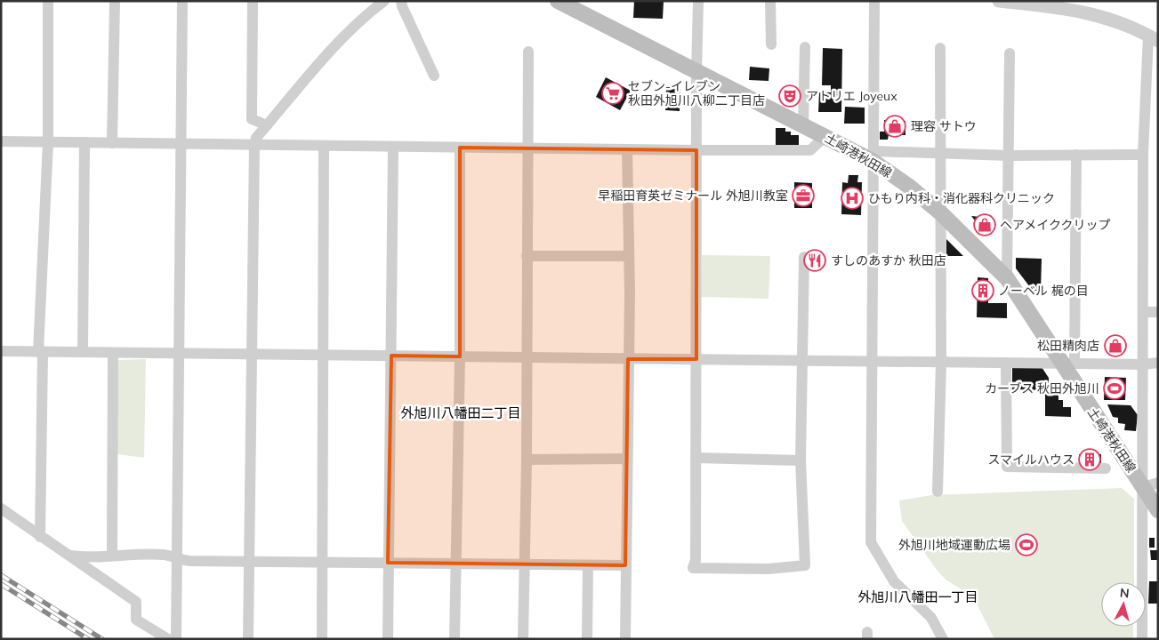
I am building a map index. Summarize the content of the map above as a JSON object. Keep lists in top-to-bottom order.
{
  "streets": {
    "main road": ["土崎港秋田線"]
  },
  "districts": ["外旭川八幡田二丁目", "外旭川八幡田一丁目"],
  "places": {
    "supermarket": ["セブン-イレブン 秋田外旭川八柳二丁目店"],
    "theatre": ["アトリエ Joyeux"],
    "shop": ["理容 サトウ", "ヘアメイククリップ", "松田精肉店"],
    "office": ["早稲田育英ゼミナール 外旭川教室"],
    "hospital": ["ひもり内科・消化器科クリニック"],
    "restaurant": ["すしのあすか 秋田店"],
    "building": ["ノーベル 梶の目", "スマイルハウス"],
    "sports": ["カーブス 秋田外旭川", "外旭川地域運動広場"]
  },
  "north": "top"
}
